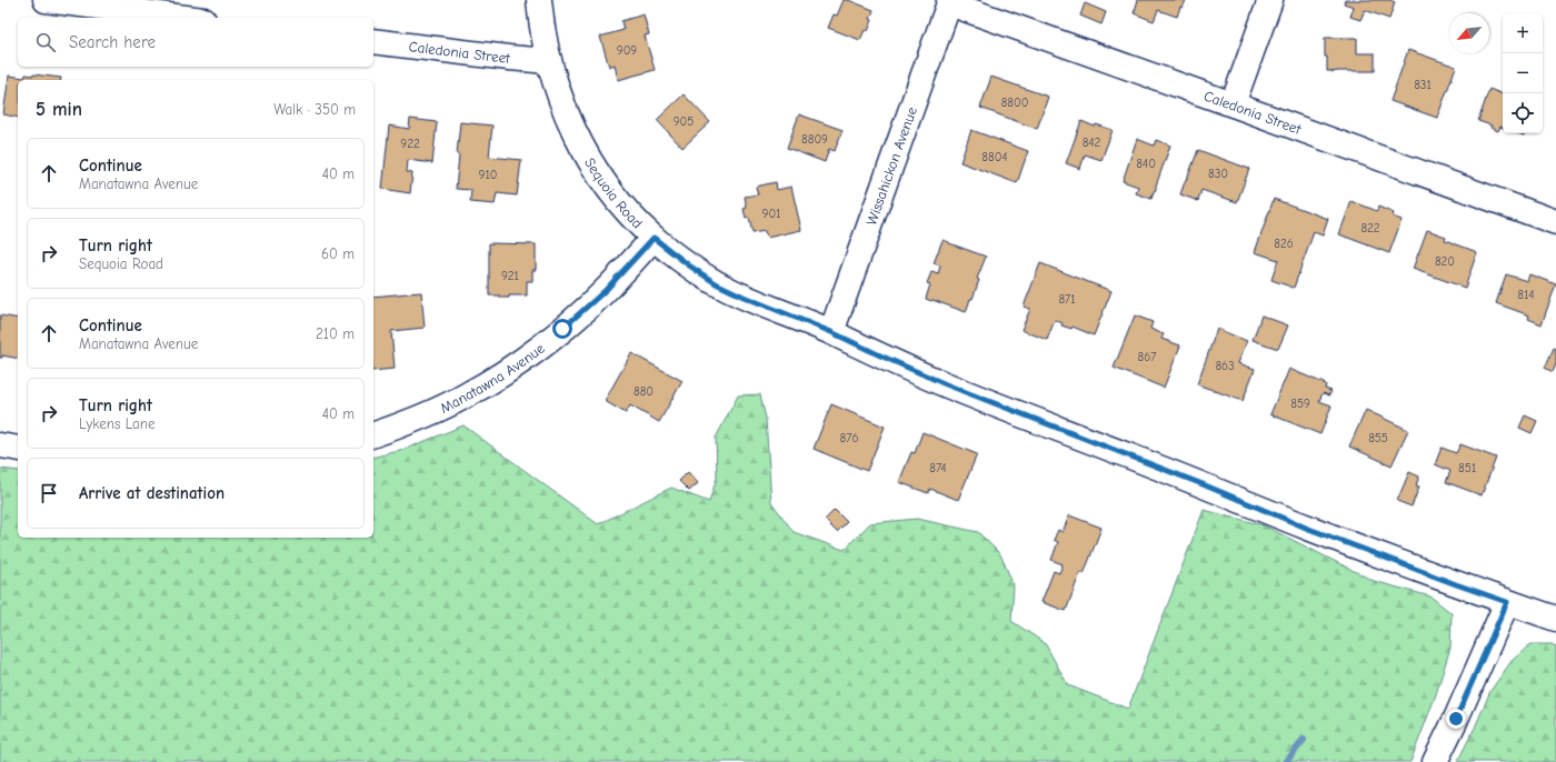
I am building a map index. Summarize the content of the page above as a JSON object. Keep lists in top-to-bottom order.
{
  "streets": {
    "street": [
      "Caledonia Street",
      "Wissahickon Avenue",
      "Sequoia Road",
      "Manatawna Avenue"
    ]
  },
  "crossings": [
    ["Caledonia Street", "Wissahickon Avenue"],
    ["Caledonia Street", "Sequoia Road"],
    ["Wissahickon Avenue", "Sequoia Road"],
    ["Sequoia Road", "Manatawna Avenue"]
  ],
  "house_numbers": [
    "909",
    "831",
    "8800",
    "905",
    "8809",
    "842",
    "922",
    "8804",
    "840",
    "830",
    "910",
    "901",
    "822",
    "826",
    "820",
    "921",
    "814",
    "871",
    "867",
    "863",
    "880",
    "859",
    "876",
    "855",
    "874",
    "851"
  ],
  "north": "bottom left",
  "page": {
    "map_buttons": ["+", "−"],
    "search": "Search here",
    "heading": ["5 min", "Walk · 350 m"],
    "list": [
      ["Continue", "Manatawna Avenue", "40 m"],
      ["Turn right", "Sequoia Road", "60 m"],
      ["Continue", "Manatawna Avenue", "210 m"],
      ["Turn right", "Lykens Lane", "40 m"],
      "Arrive at destination"
    ]
  }
}
